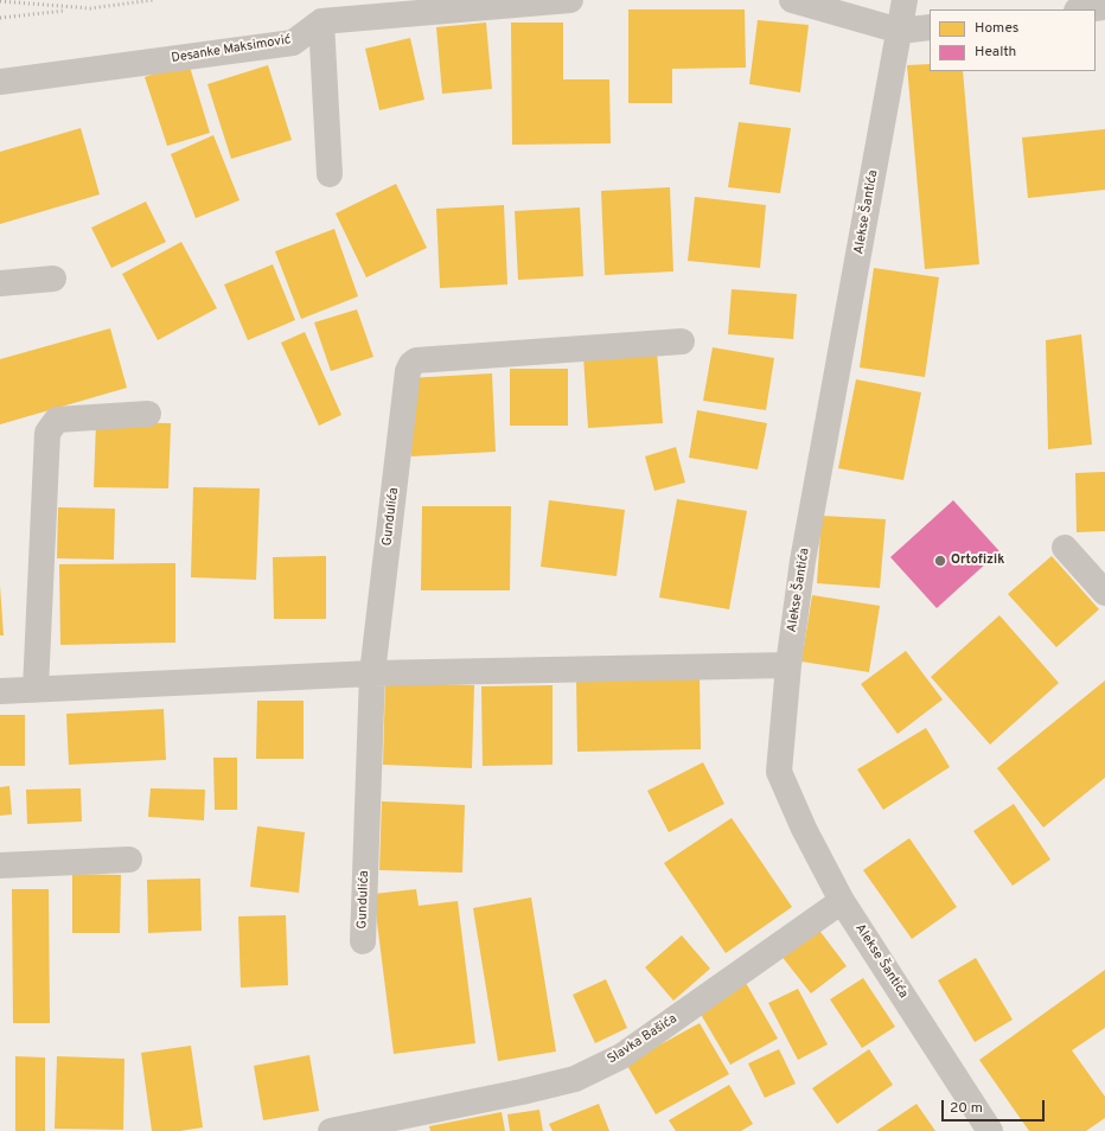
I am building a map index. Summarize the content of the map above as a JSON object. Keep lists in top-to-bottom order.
{
  "streets": {
    "street": [
      "Desanke Maksimović",
      "Alekse Šantića",
      "Gundulića",
      "Slavka Bašića"
    ]
  },
  "crossings": [
    ["Alekse Šantića", "Slavka Bašića"]
  ],
  "places": ["Ortofizik"],
  "legend": ["Homes", "Health"],
  "scale_bar": "20 m"
}
